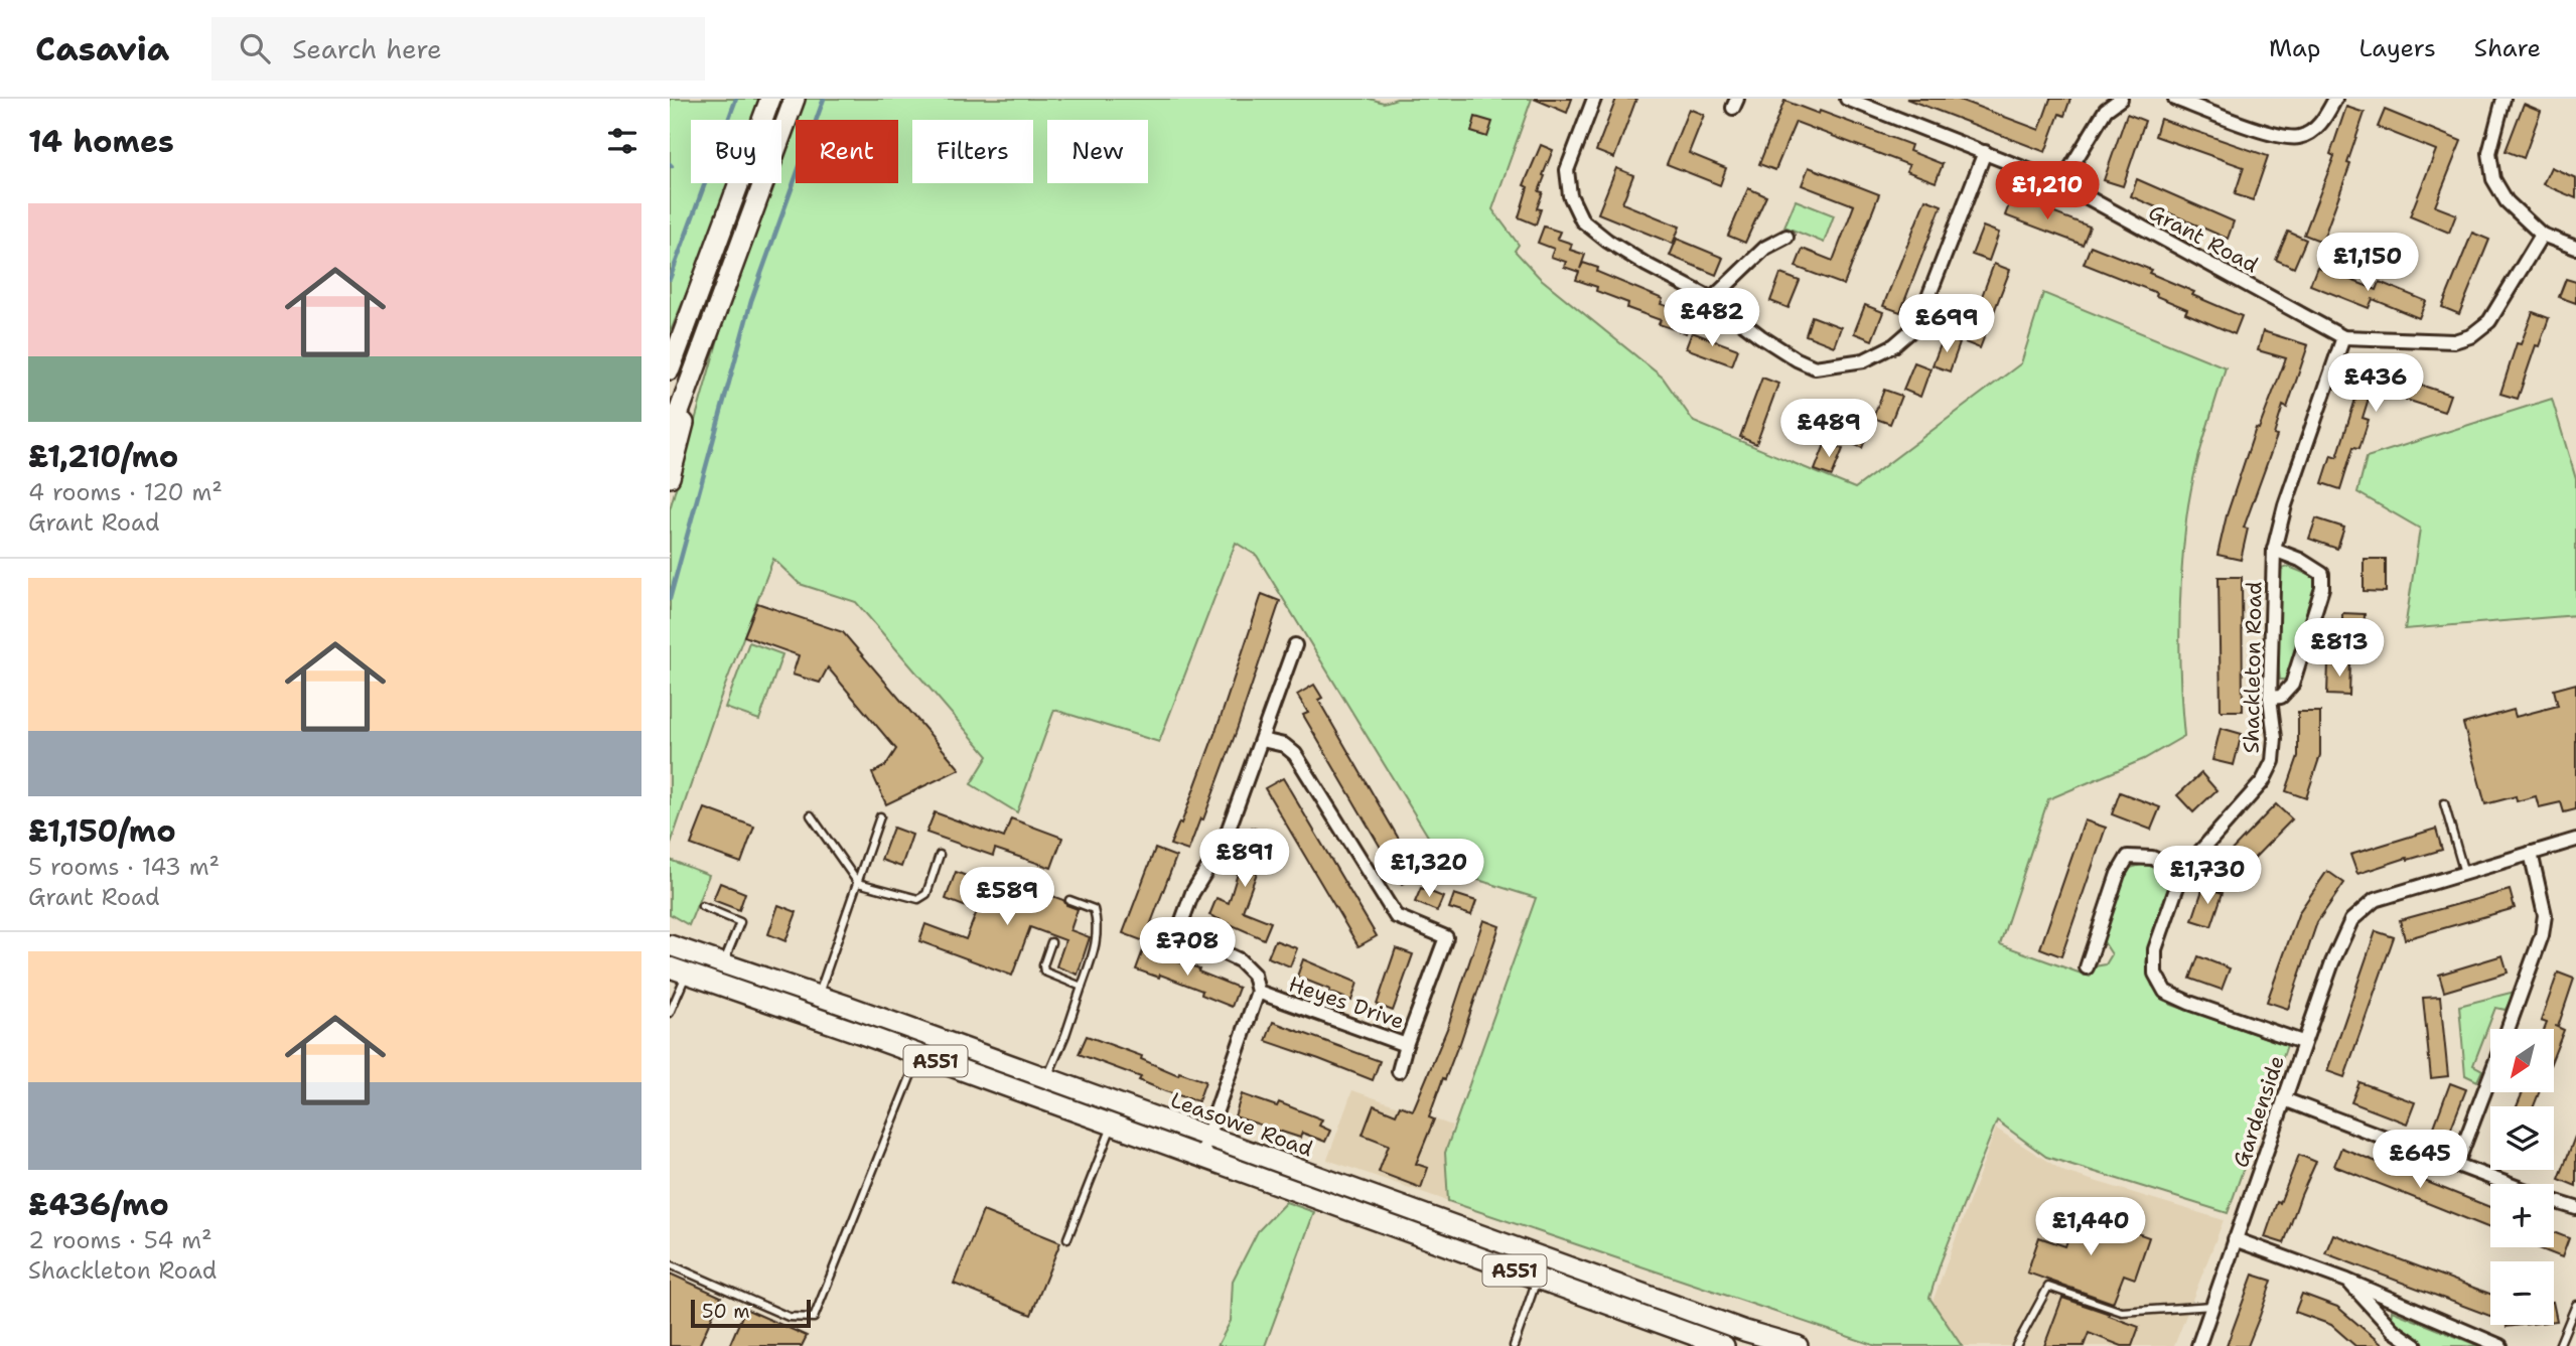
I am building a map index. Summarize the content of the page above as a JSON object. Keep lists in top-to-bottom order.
{
  "streets": {
    "main road": ["A551", "Leasowe Road"],
    "street": [
      "Grant Road",
      "Shackleton Road",
      "Heyes Drive",
      "Gardenside"
    ]
  },
  "crossings": [
    ["Grant Road", "Shackleton Road"],
    ["Shackleton Road", "Gardenside"],
    ["Heyes Drive", "Leasowe Road"]
  ],
  "scale_bar": "50 m",
  "north": "bottom left",
  "page": {
    "header": "Casavia",
    "search": "Search here",
    "nav": ["Map", "Layers", "Share"],
    "heading": "14 homes",
    "chip": [
      "Buy",
      "Rent",
      "Filters",
      "New"
    ],
    "price": [
      "£1,210",
      "£1,150",
      "£482",
      "£699",
      "£436",
      "£489",
      "£813",
      "£891",
      "£1,320",
      "£1,730",
      "£589",
      "£708",
      "£645",
      "£1,440"
    ],
    "list": [
      {
        "name": "£1,210/mo",
        "note": "4 rooms · 120 m² · Grant Road"
      },
      {
        "name": "£1,150/mo",
        "note": "5 rooms · 143 m² · Grant Road"
      },
      {
        "name": "£436/mo",
        "note": "2 rooms · 54 m² · Shackleton Road"
      }
    ],
    "map_buttons": ["+", "−"],
    "scale": "50 m"
  }
}
